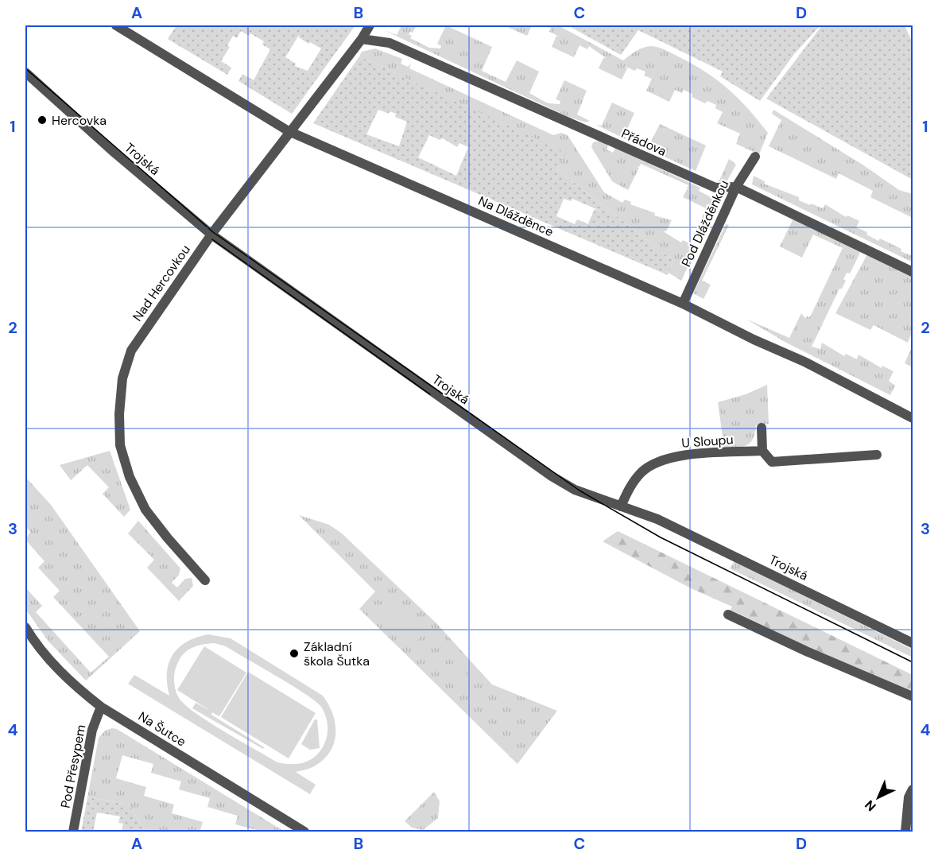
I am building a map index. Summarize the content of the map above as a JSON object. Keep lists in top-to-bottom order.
{
  "streets": {
    "street": [
      "Přádova",
      "Trojská",
      "Na Dlážděnce",
      "Pod Dlážděnkou",
      "Nad Hercovkou",
      "U Sloupu",
      "Na Šutce",
      "Pod Přesypem"
    ]
  },
  "crossings": [
    ["Přádova", "Pod Dlážděnkou"],
    ["Přádova", "Nad Hercovkou"],
    ["Trojská", "Nad Hercovkou"],
    ["Trojská", "U Sloupu"],
    ["Na Dlážděnce", "Pod Dlážděnkou"],
    ["Na Dlážděnce", "Nad Hercovkou"],
    ["Na Šutce", "Pod Přesypem"]
  ],
  "places": ["Hercovka", "Základní škola Šutka"],
  "north": "bottom left",
  "grid": {
    "columns": [
      "A",
      "B",
      "C",
      "D"
    ],
    "rows": [
      "1",
      "2",
      "3",
      "4"
    ]
  }
}
